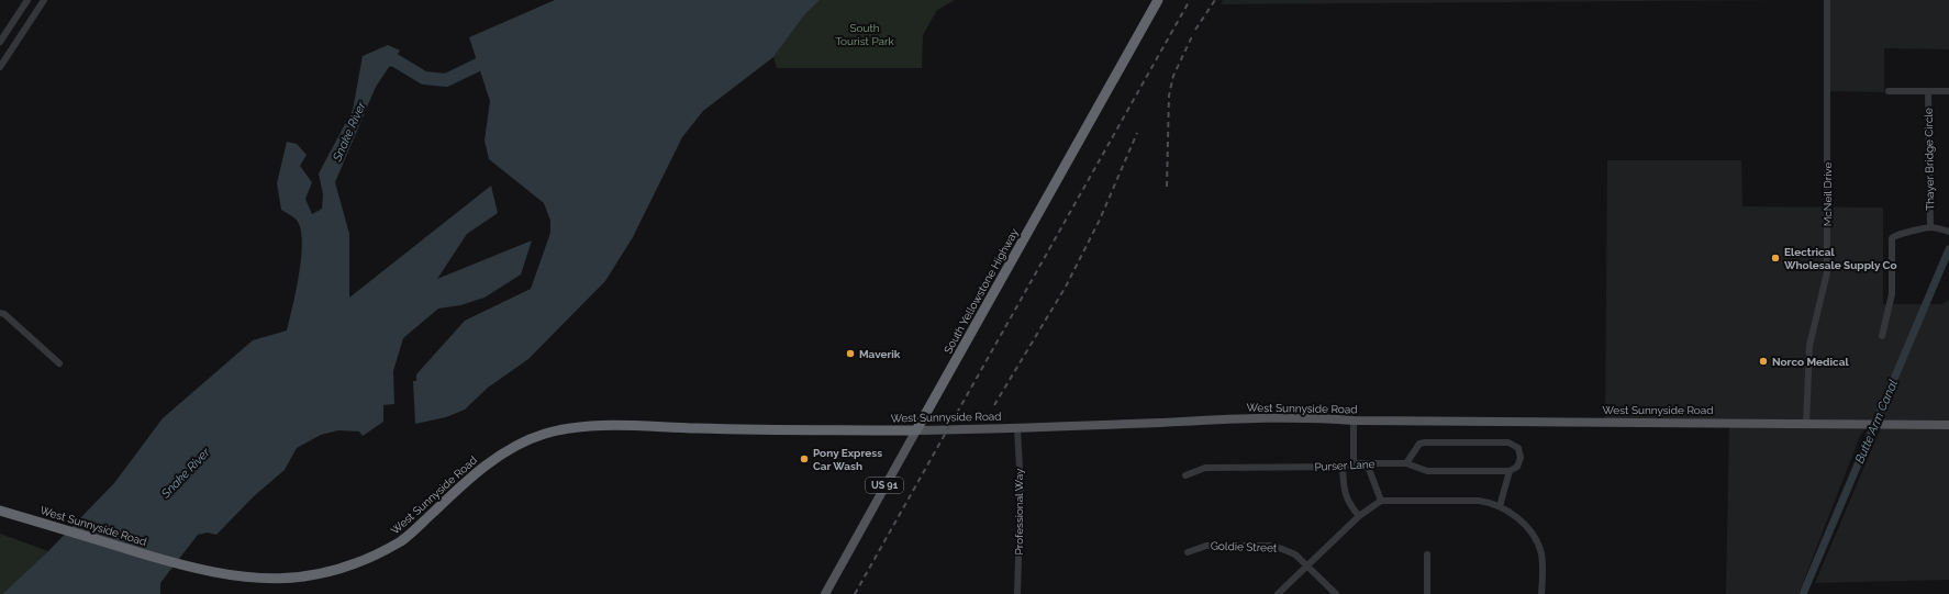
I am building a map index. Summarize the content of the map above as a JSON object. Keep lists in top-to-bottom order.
{
  "streets": {
    "highway": ["South Yellowstone Highway", "West Sunnyside Road"],
    "main road": ["US 91"],
    "street": [
      "Thayer Bridge Circle",
      "McNeil Drive",
      "Purser Lane",
      "Professional Way",
      "Goldie Street"
    ]
  },
  "crossings": [
    ["McNeil Drive", "West Sunnyside Road"],
    ["South Yellowstone Highway", "West Sunnyside Road"],
    ["West Sunnyside Road", "Professional Way"]
  ],
  "water": ["Snake River", "Butte Arm Canal"],
  "parks": ["South Tourist Park"],
  "places": [
    "Electrical Wholesale Supply Co",
    "Maverik",
    "Norco Medical",
    "Pony Express Car Wash"
  ]
}
